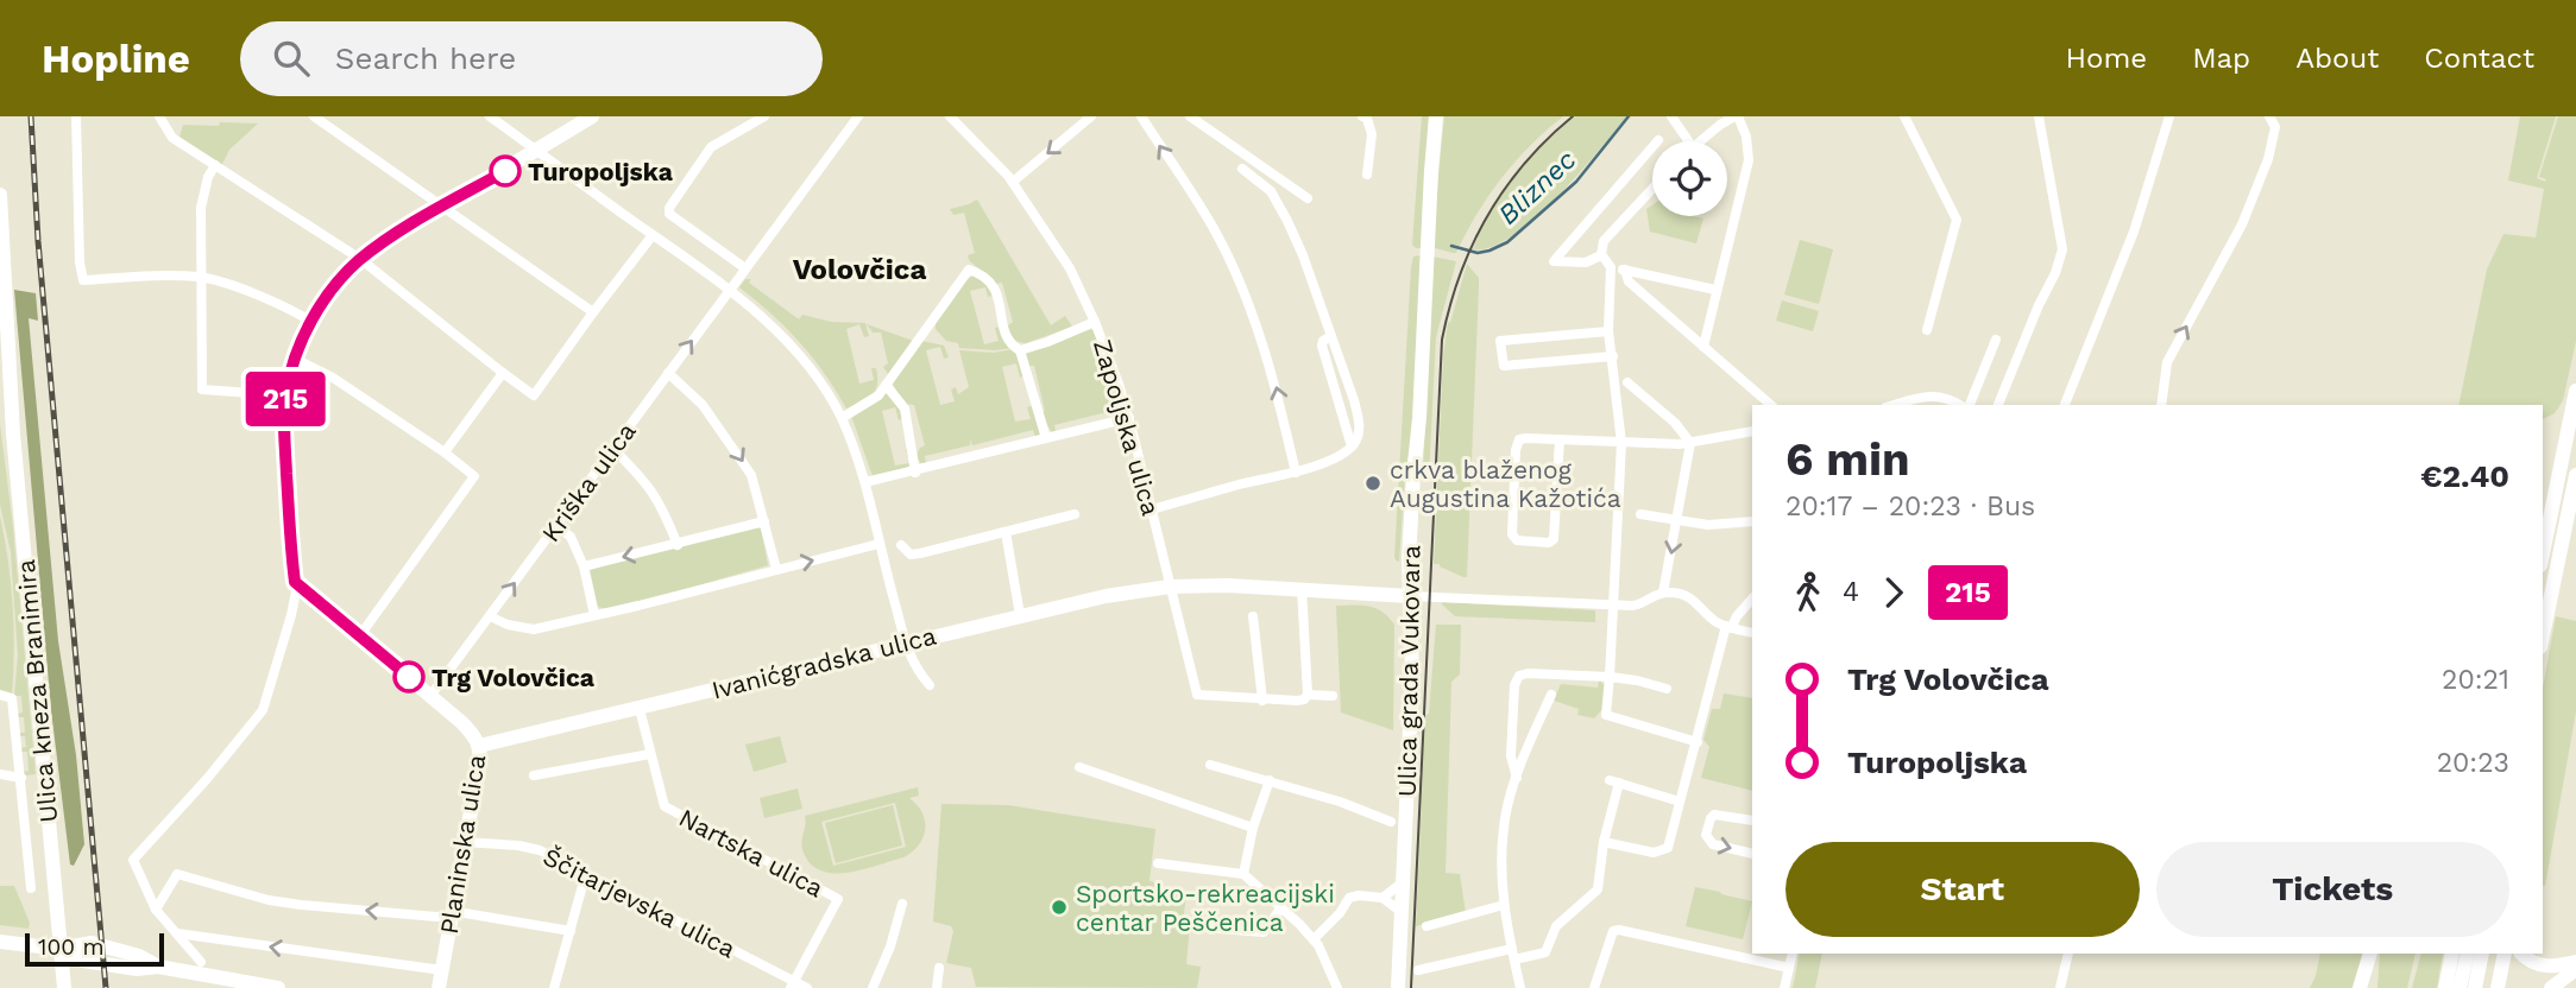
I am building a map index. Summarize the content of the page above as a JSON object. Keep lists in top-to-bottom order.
{
  "streets": {
    "street": [
      "Zapoljska ulica",
      "Kriška ulica",
      "Ivanićgradska ulica",
      "Ulica grada Vukovara",
      "Ulica kneza Branimira",
      "Planinska ulica",
      "Nartska ulica",
      "Ščitarjevska ulica"
    ]
  },
  "crossings": [
    ["Zapoljska ulica", "Ivanićgradska ulica"],
    ["Kriška ulica", "Planinska ulica"],
    ["Ivanićgradska ulica", "Ulica grada Vukovara"],
    ["Ivanićgradska ulica", "Planinska ulica"],
    ["Ivanićgradska ulica", "Nartska ulica"],
    ["Planinska ulica", "Ščitarjevska ulica"],
    ["Nartska ulica", "Ščitarjevska ulica"]
  ],
  "districts": ["Volovčica"],
  "water": ["Bliznec"],
  "places": [
    "Turopoljska",
    "crkva blaženog Augustina Kažotića",
    "Trg Volovčica",
    "Sportsko-rekreacijski centar Peščenica"
  ],
  "lines": ["bus line 215"],
  "scale_bar": "100 m",
  "page": {
    "header": "Hopline",
    "search": "Search here",
    "nav": [
      "Home",
      "Map",
      "About",
      "Contact"
    ],
    "on_map": "215",
    "heading": ["6 min", "20:17 – 20:23 · Bus", "€2.40"],
    "legs": ["4", "215"],
    "list": [
      {
        "name": "Trg Volovčica",
        "value": "20:21"
      },
      {
        "name": "Turopoljska",
        "value": "20:23"
      }
    ],
    "buttons": ["Start", "Tickets"],
    "scale": "100 m"
  }
}
